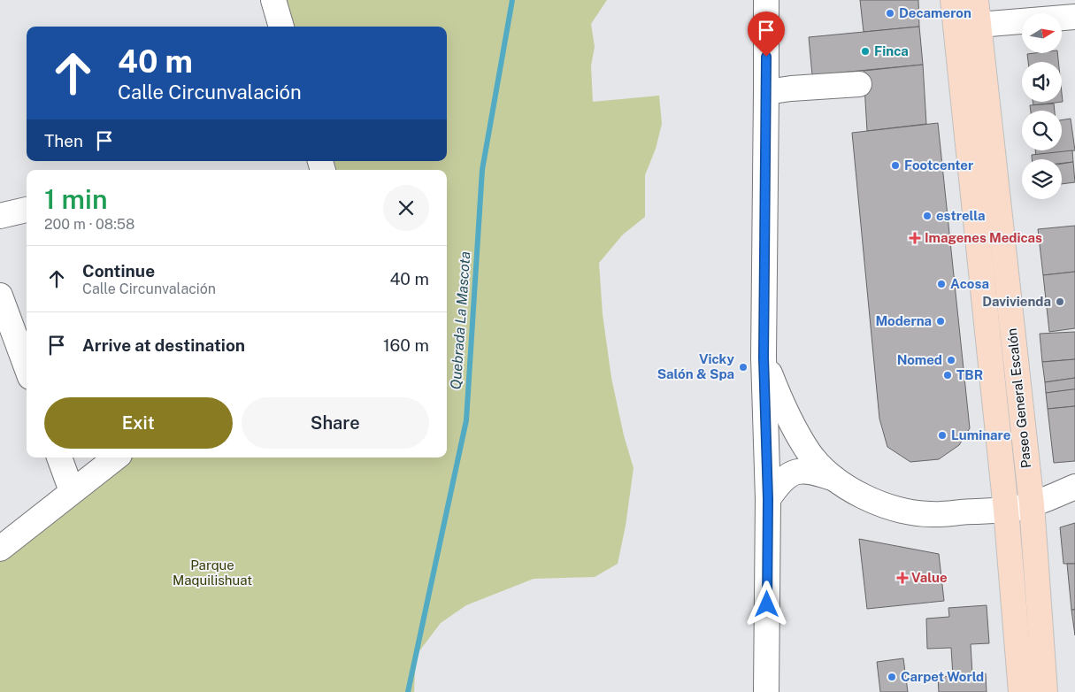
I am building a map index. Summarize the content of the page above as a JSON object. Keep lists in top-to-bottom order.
{
  "streets": {
    "main road": ["Paseo General Escalón"]
  },
  "water": ["Quebrada La Mascota"],
  "parks": ["Parque Maquilishuat"],
  "places": {
    "other": [
      "Decameron",
      "Finca",
      "Footcenter",
      "estrella",
      "Acosa",
      "Davivienda",
      "Moderna",
      "Nomed",
      "Vicky Salón & Spa",
      "TBR",
      "Luminare",
      "Carpet World"
    ],
    "health": ["Imagenes Medicas", "Value"]
  },
  "north": "right",
  "page": {
    "turn": ["40 m", "Calle Circunvalación"],
    "then": "Then",
    "heading": ["1 min", "200 m · 08:58"],
    "list": [
      {
        "name": "Continue",
        "note": "Calle Circunvalación",
        "value": "40 m"
      },
      {
        "name": "Arrive at destination",
        "value": "160 m"
      }
    ],
    "buttons": ["Exit", "Share"]
  }
}
